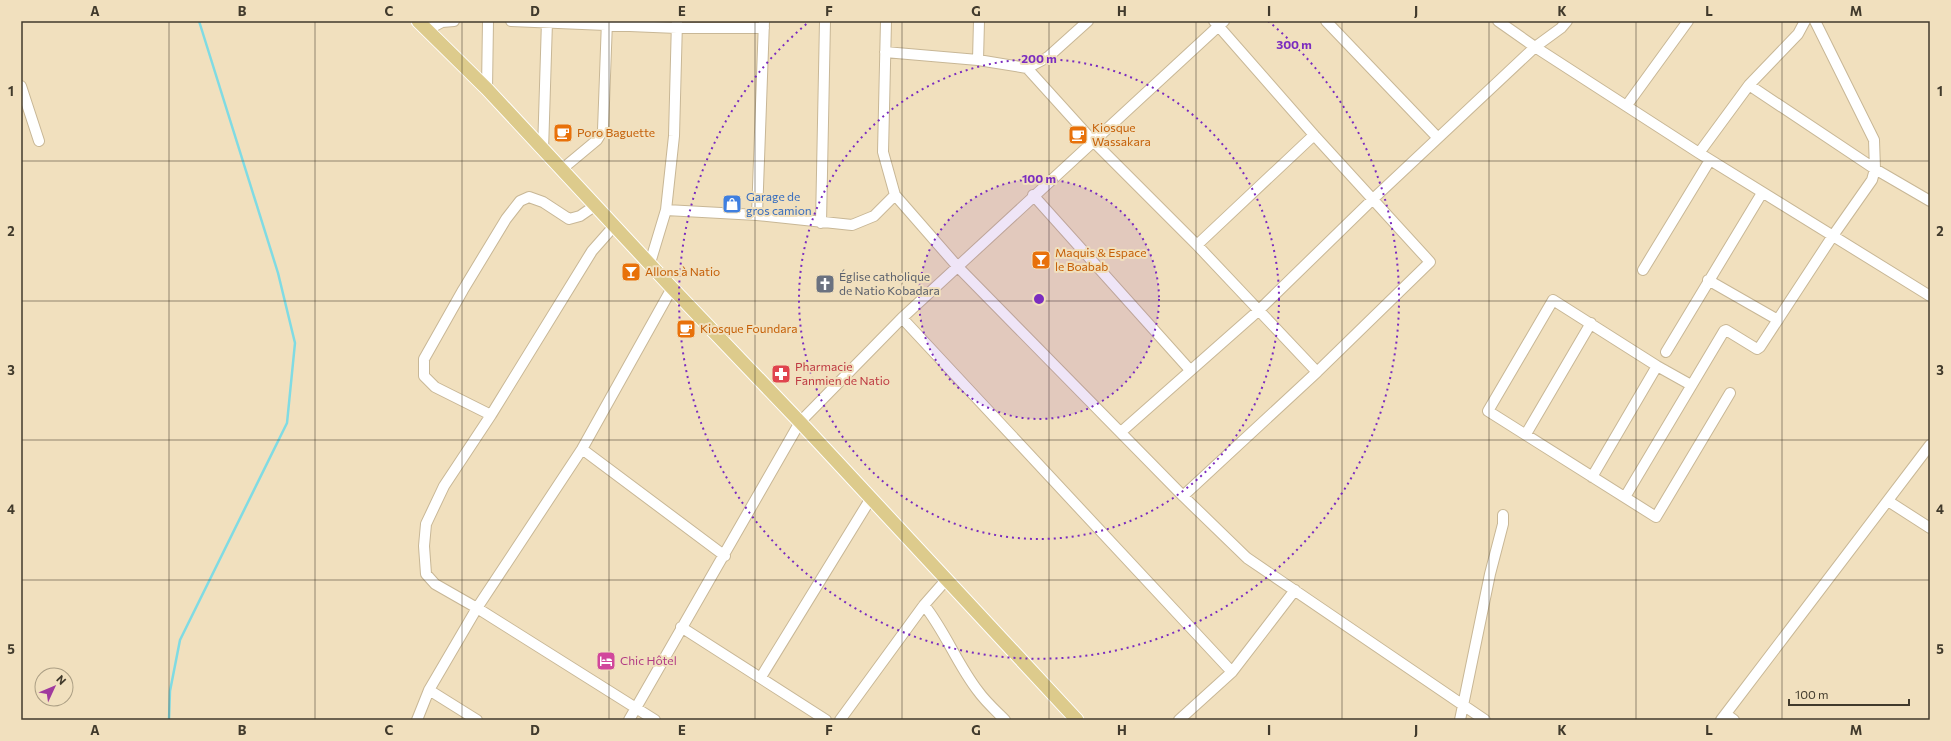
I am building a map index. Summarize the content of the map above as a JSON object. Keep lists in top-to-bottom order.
{
  "places": {
    "cafe": ["Poro Baguette", "Kiosque Wassakara", "Kiosque Foundara"],
    "shop": ["Garage de gros camion"],
    "bar": ["Maquis & Espace le Boabab", "Allons à Natio"],
    "church": ["Église catholique de Natio Kobadara"],
    "pharmacy": ["Pharmacie Fanmien de Natio"],
    "hotel": ["Chic Hôtel"]
  },
  "scale_bar": "100 m",
  "north": "top right",
  "grid": {
    "columns": [
      "A",
      "B",
      "C",
      "D",
      "E",
      "F",
      "G",
      "H",
      "I",
      "J",
      "K",
      "L",
      "M"
    ],
    "rows": [
      "1",
      "2",
      "3",
      "4",
      "5"
    ]
  },
  "rings": ["300 m", "200 m", "100 m"]
}
